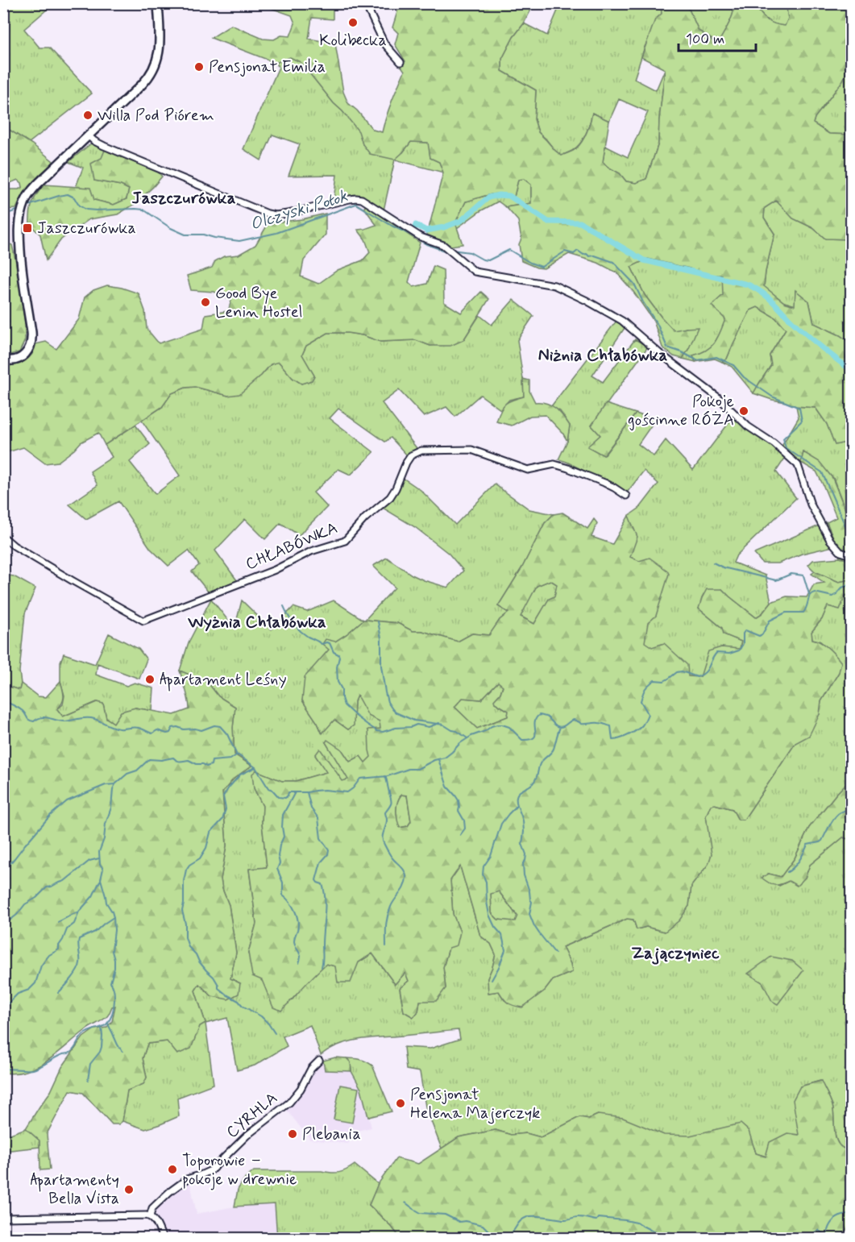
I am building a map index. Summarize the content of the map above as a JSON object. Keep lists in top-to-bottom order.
{
  "streets": {
    "street": ["CHŁABÓWKA", "CYRHLA"]
  },
  "districts": [
    "Jaszczurówka",
    "Niżnia Chłabówka",
    "Wyżnia Chłabówka",
    "Zajączyniec"
  ],
  "water": ["Olczyski Potok"],
  "places": {
    "other": [
      "Kolibecka",
      "Pensjonat Emilia",
      "Willa Pod Piórem",
      "Good Bye Lenin Hostel",
      "Pokoje gościnne RÓŻA",
      "Apartament Leśny",
      "Pensjonat Helena Majerczyk",
      "Plebania",
      "Toporowie – pokoje w drewnie",
      "Apartamenty Bella Vista"
    ],
    "transit": ["Jaszczurówka"]
  },
  "scale_bar": "100 m"
}
